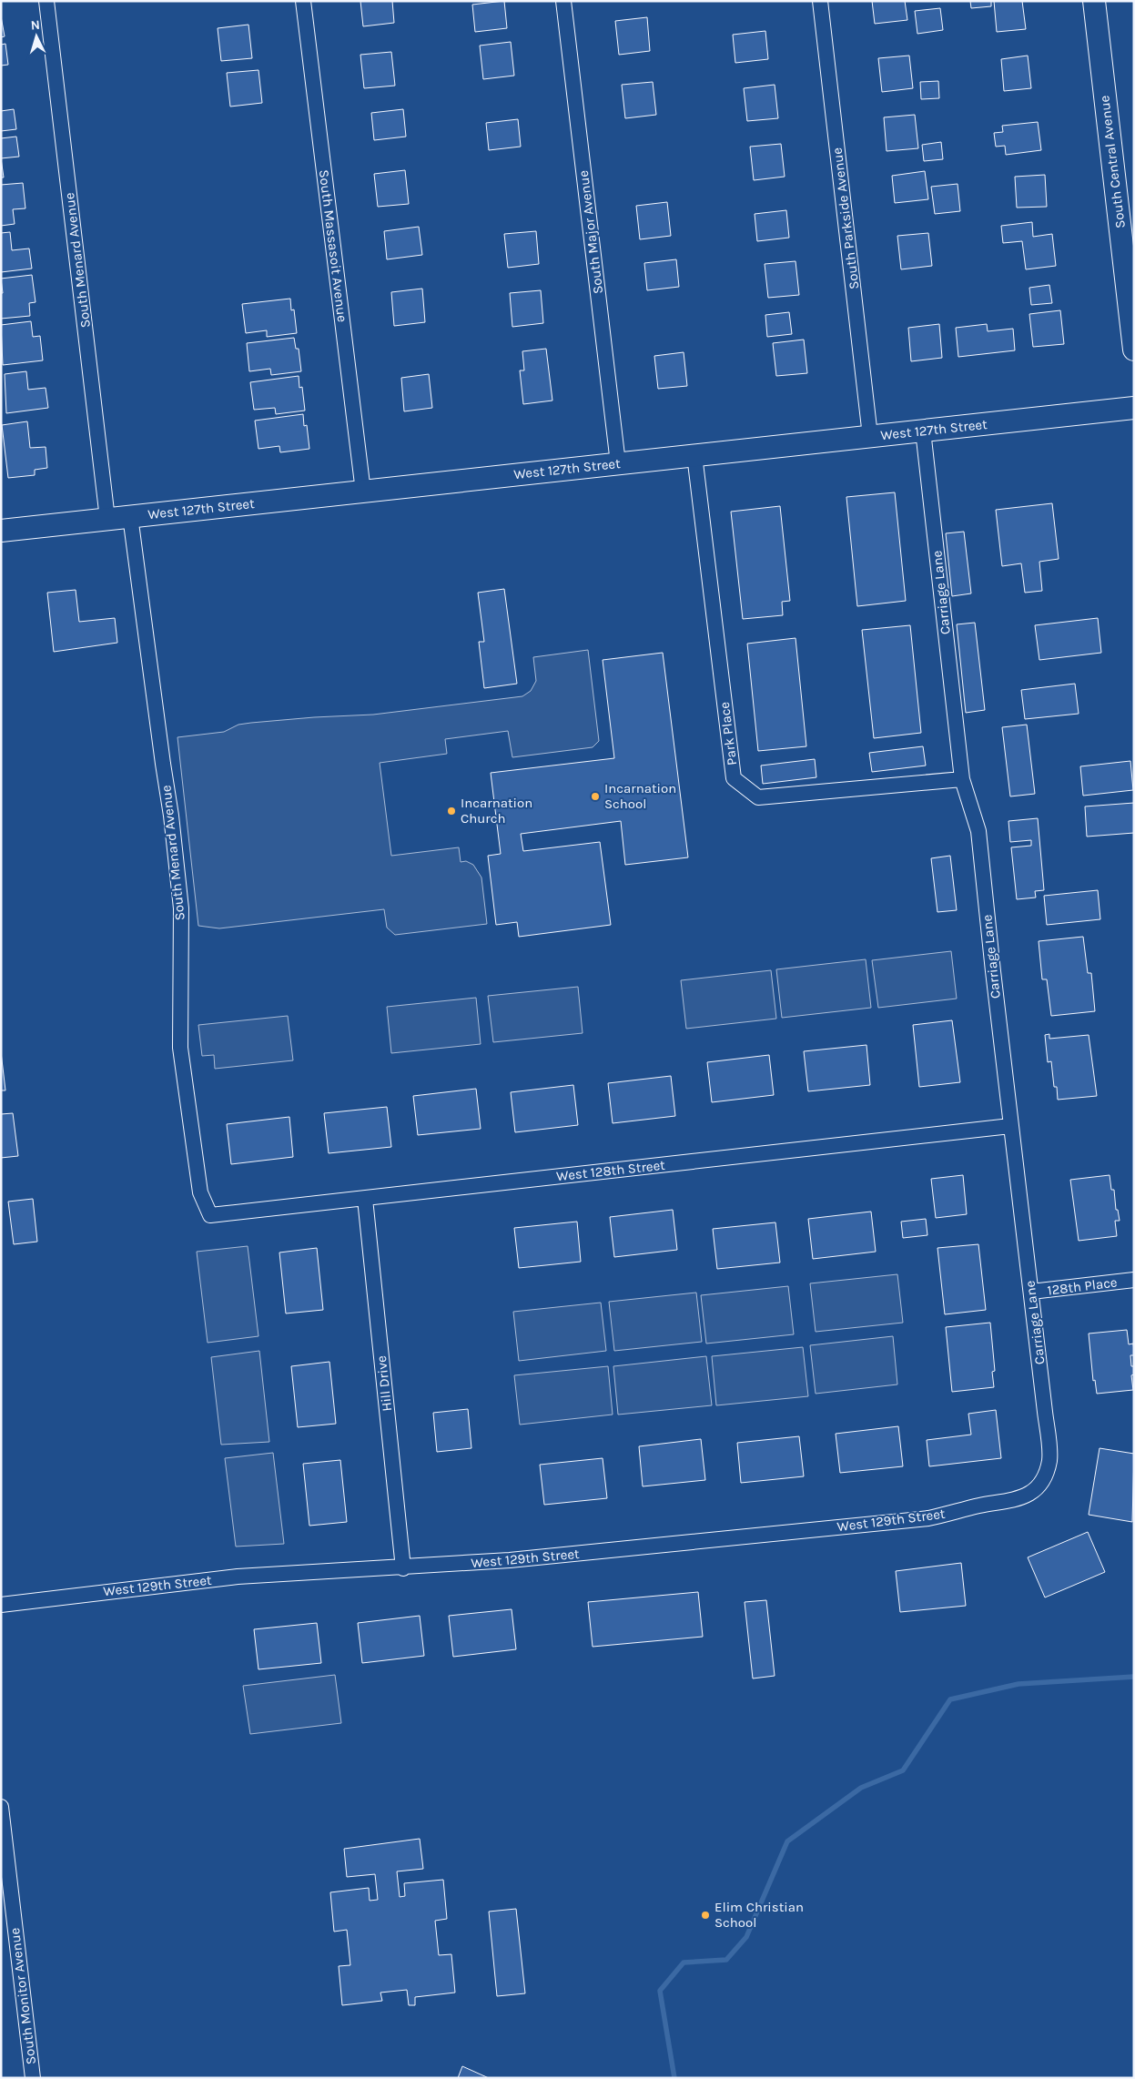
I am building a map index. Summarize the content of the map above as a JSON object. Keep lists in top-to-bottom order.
{
  "streets": {
    "main road": ["South Central Avenue", "West 127th Street"],
    "street": [
      "South Parkside Avenue",
      "South Major Avenue",
      "South Massasoit Avenue",
      "South Menard Avenue",
      "Carriage Lane",
      "Park Place",
      "West 128th Street",
      "128th Place",
      "Hill Drive",
      "West 129th Street",
      "South Monitor Avenue"
    ]
  },
  "crossings": [
    ["South Parkside Avenue", "West 127th Street"],
    ["South Major Avenue", "West 127th Street"],
    ["South Massasoit Avenue", "West 127th Street"],
    ["South Menard Avenue", "West 127th Street"],
    ["South Menard Avenue", "West 128th Street"],
    ["West 127th Street", "Carriage Lane"],
    ["West 127th Street", "Park Place"],
    ["Carriage Lane", "Park Place"],
    ["Carriage Lane", "West 128th Street"],
    ["Carriage Lane", "128th Place"],
    ["Carriage Lane", "West 129th Street"],
    ["West 128th Street", "Hill Drive"],
    ["Hill Drive", "West 129th Street"]
  ],
  "places": ["Incarnation School", "Incarnation Church", "Elim Christian School"],
  "north": "top"
}
